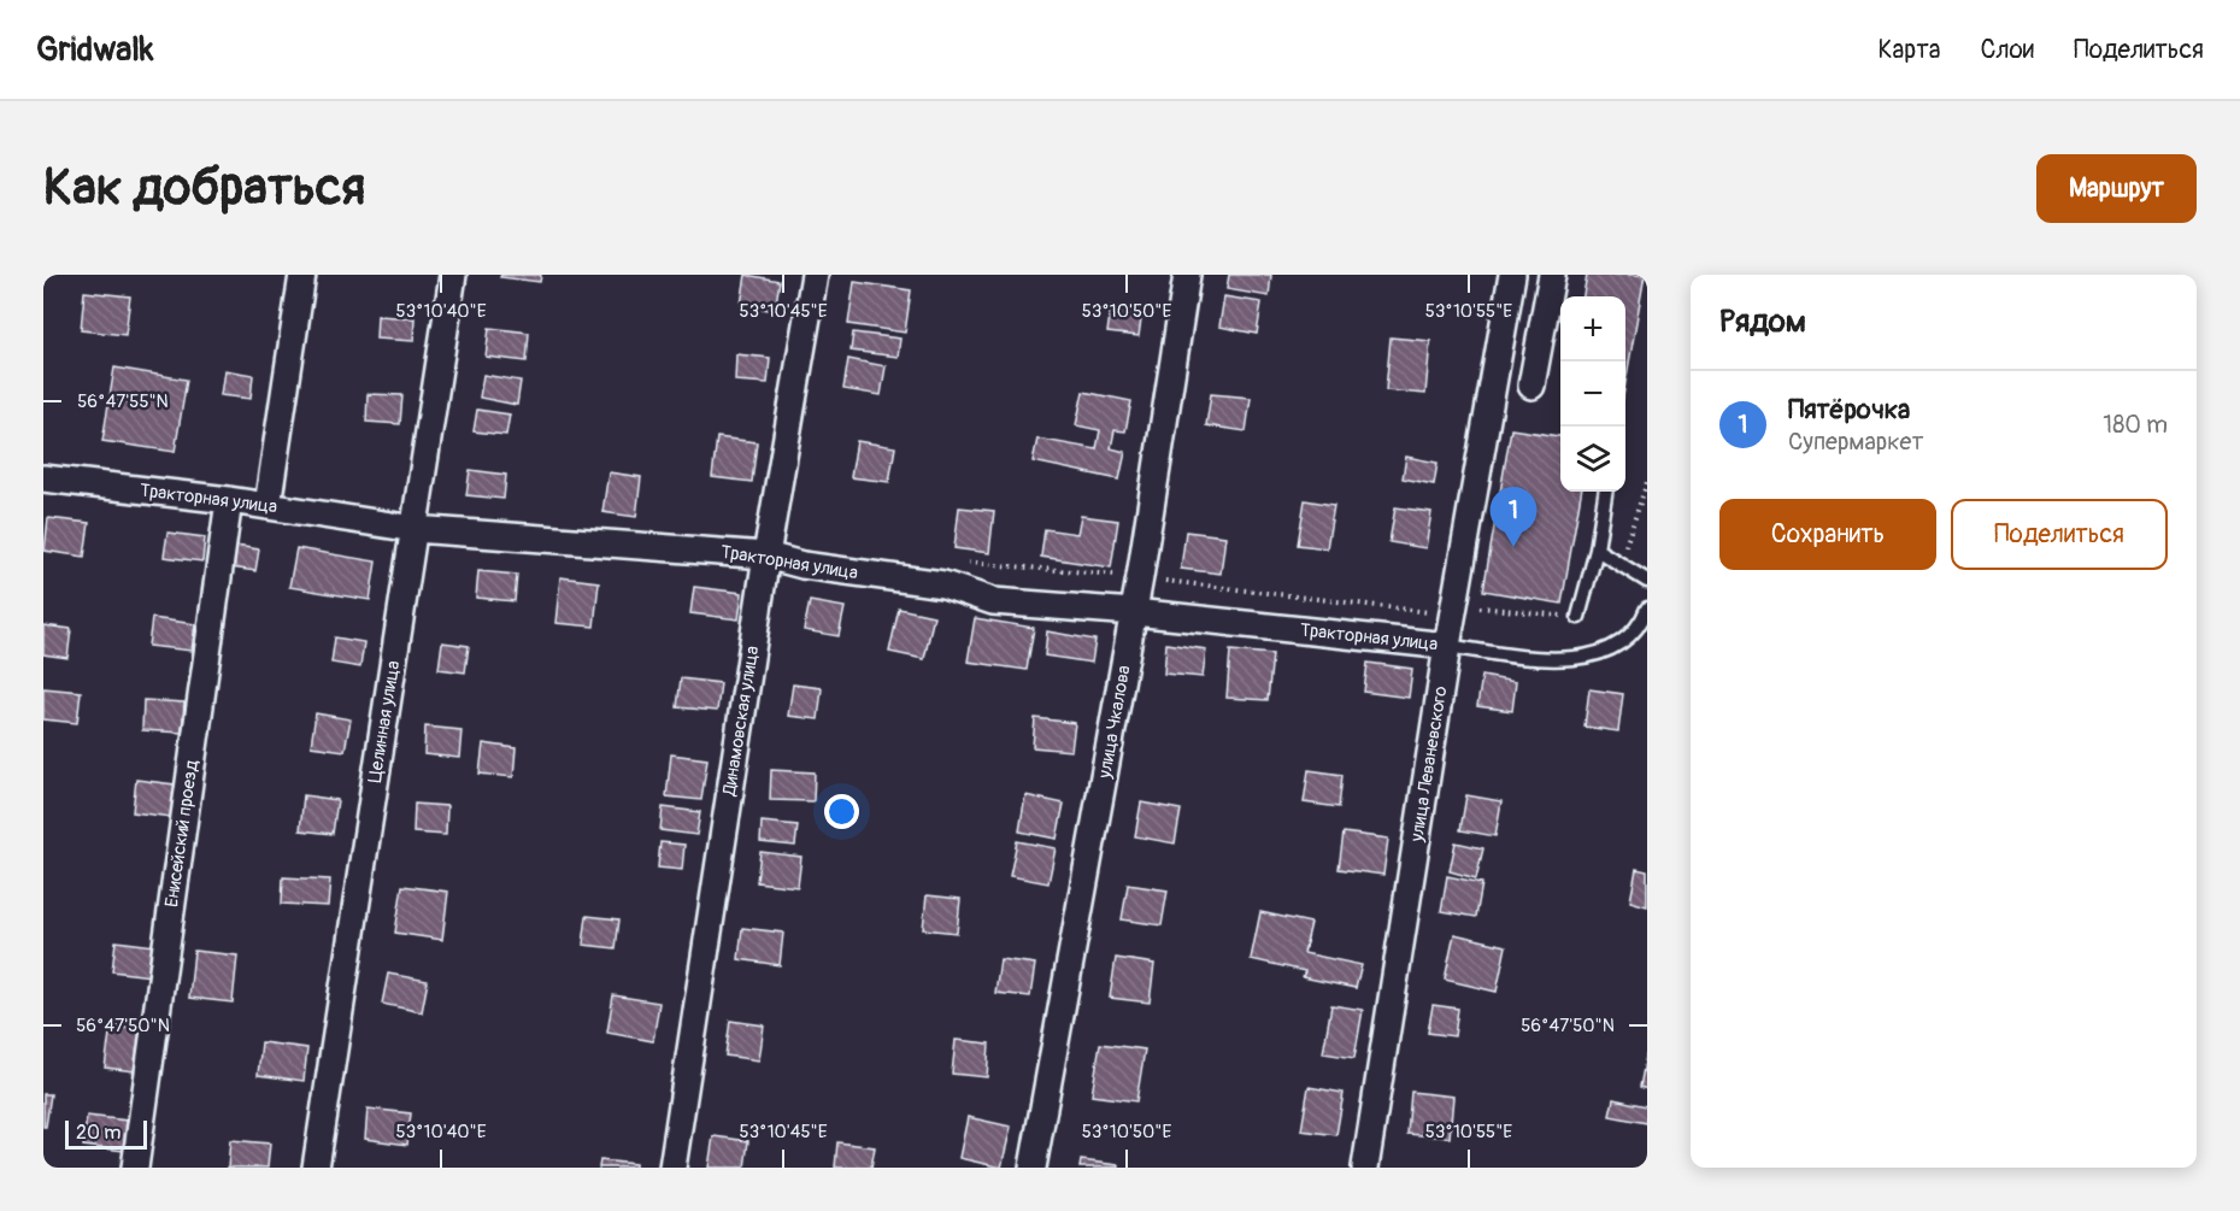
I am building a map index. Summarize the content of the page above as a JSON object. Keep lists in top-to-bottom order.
{
  "streets": {
    "street": [
      "Тракторная улица",
      "Динамовская улица",
      "Целинная улица",
      "улица Чкалова",
      "улица Леваневского",
      "Енисейский проезд"
    ]
  },
  "crossings": [
    ["Тракторная улица", "Динамовская улица"],
    ["Тракторная улица", "Целинная улица"],
    ["Тракторная улица", "улица Чкалова"],
    ["Тракторная улица", "улица Леваневского"],
    ["Тракторная улица", "Енисейский проезд"]
  ],
  "scale_bar": "20 m",
  "page": {
    "header": "Gridwalk",
    "nav": ["Карта", "Слои", "Поделиться"],
    "buttons": [
      "Маршрут",
      ["Сохранить", "Поделиться"]
    ],
    "title": "Как добраться",
    "heading": "Рядом",
    "map_buttons": ["+", "−"],
    "list": [
      {
        "mark": "1",
        "name": "Пятёрочка",
        "note": "Супермаркет",
        "value": "180 m"
      }
    ],
    "pins": "1",
    "scale": "20 m"
  },
  "coordinates": [
    "53°10'40\"E",
    "53°10'45\"E",
    "53°10'50\"E",
    "53°10'55\"E",
    "56°47'55\"N",
    "56°47'50\"N"
  ]
}
